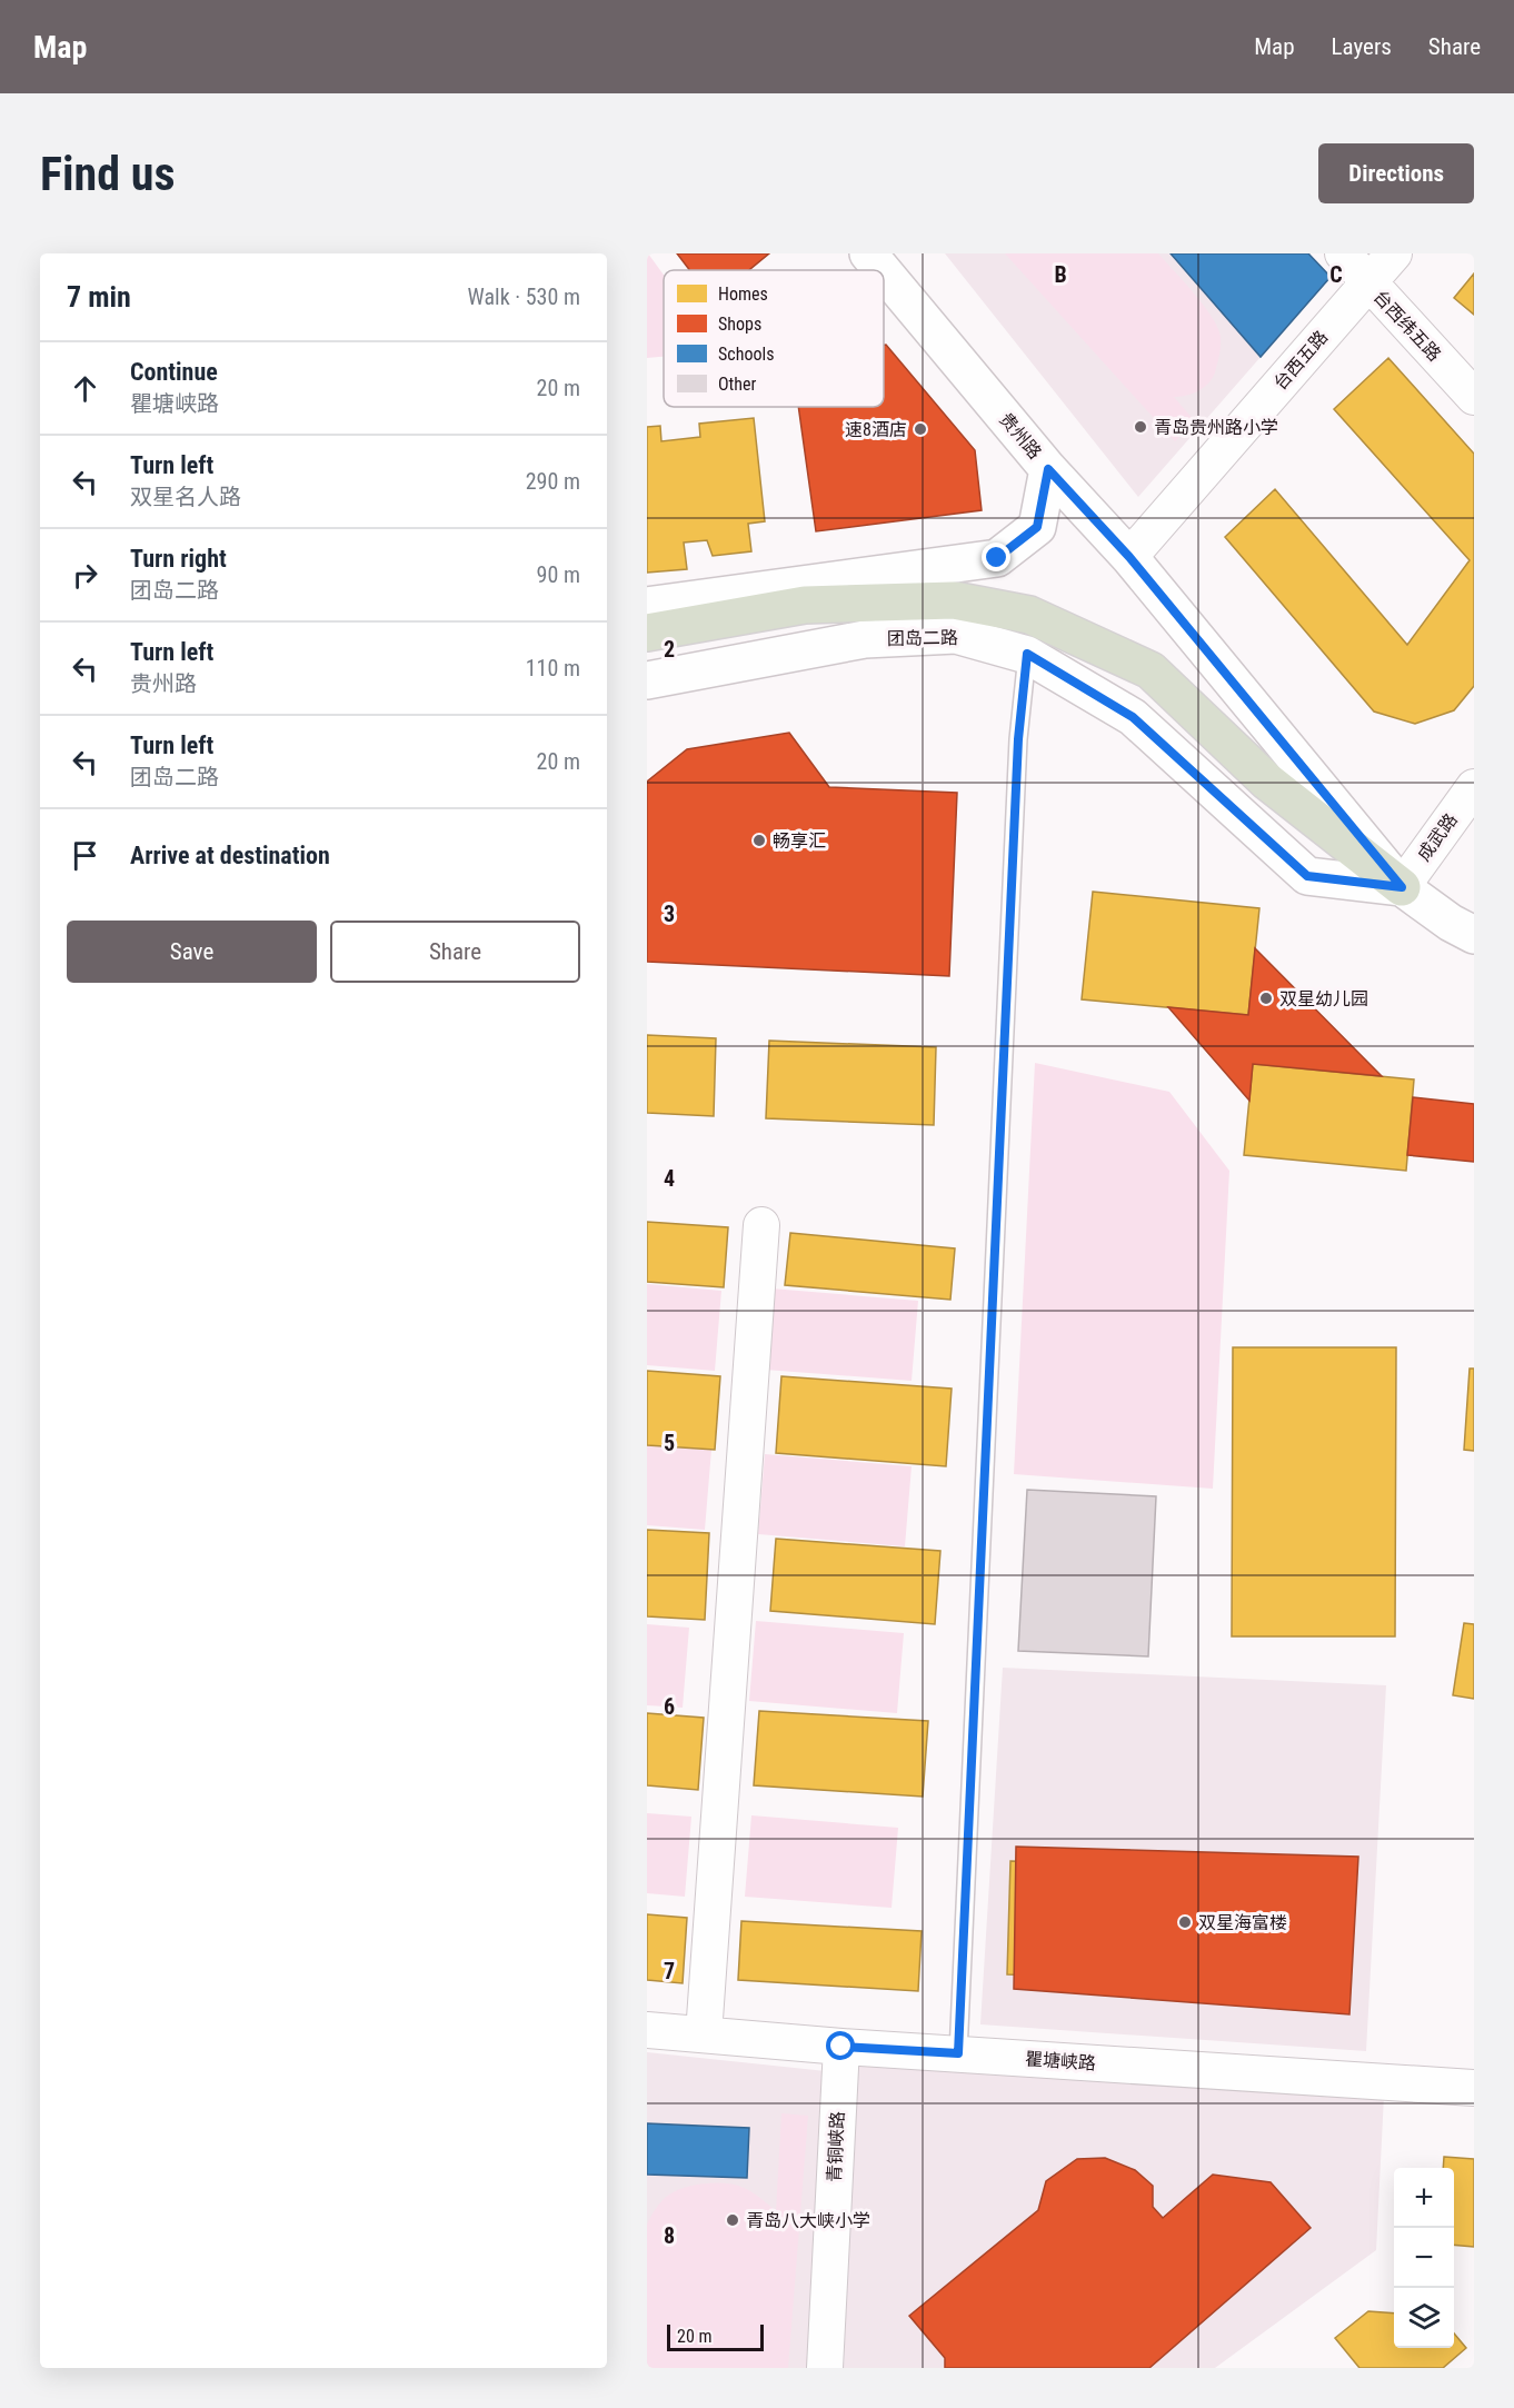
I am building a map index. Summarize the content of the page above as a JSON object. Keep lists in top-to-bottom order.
{
  "streets": {
    "street": [
      "台西纬五路",
      "台西五路",
      "贵州路",
      "团岛二路",
      "成武路",
      "瞿塘峡路",
      "青铜峡路"
    ]
  },
  "crossings": [
    ["台西纬五路", "台西五路"],
    ["台西五路", "贵州路"],
    ["贵州路", "团岛二路"],
    ["贵州路", "成武路"],
    ["团岛二路", "成武路"],
    ["瞿塘峡路", "青铜峡路"]
  ],
  "places": [
    "青岛贵州路小学",
    "速8酒店",
    "畅享汇",
    "双星幼儿园",
    "双星海富楼",
    "青岛八大峡小学"
  ],
  "legend": [
    "Homes",
    "Shops",
    "Schools",
    "Other"
  ],
  "scale_bar": "20 m",
  "page": {
    "header": "Map",
    "nav": ["Map", "Layers", "Share"],
    "buttons": [
      "Directions",
      ["Save", "Share"]
    ],
    "title": "Find us",
    "heading": ["7 min", "Walk · 530 m"],
    "list": [
      ["Continue", "瞿塘峡路", "20 m"],
      ["Turn left", "双星名人路", "290 m"],
      ["Turn right", "团岛二路", "90 m"],
      ["Turn left", "贵州路", "110 m"],
      ["Turn left", "团岛二路", "20 m"],
      "Arrive at destination"
    ],
    "map_buttons": ["+", "−"],
    "scale": "20 m"
  },
  "grid": {
    "columns": ["B", "C"],
    "rows": [
      "2",
      "3",
      "4",
      "5",
      "6",
      "7",
      "8"
    ]
  }
}
